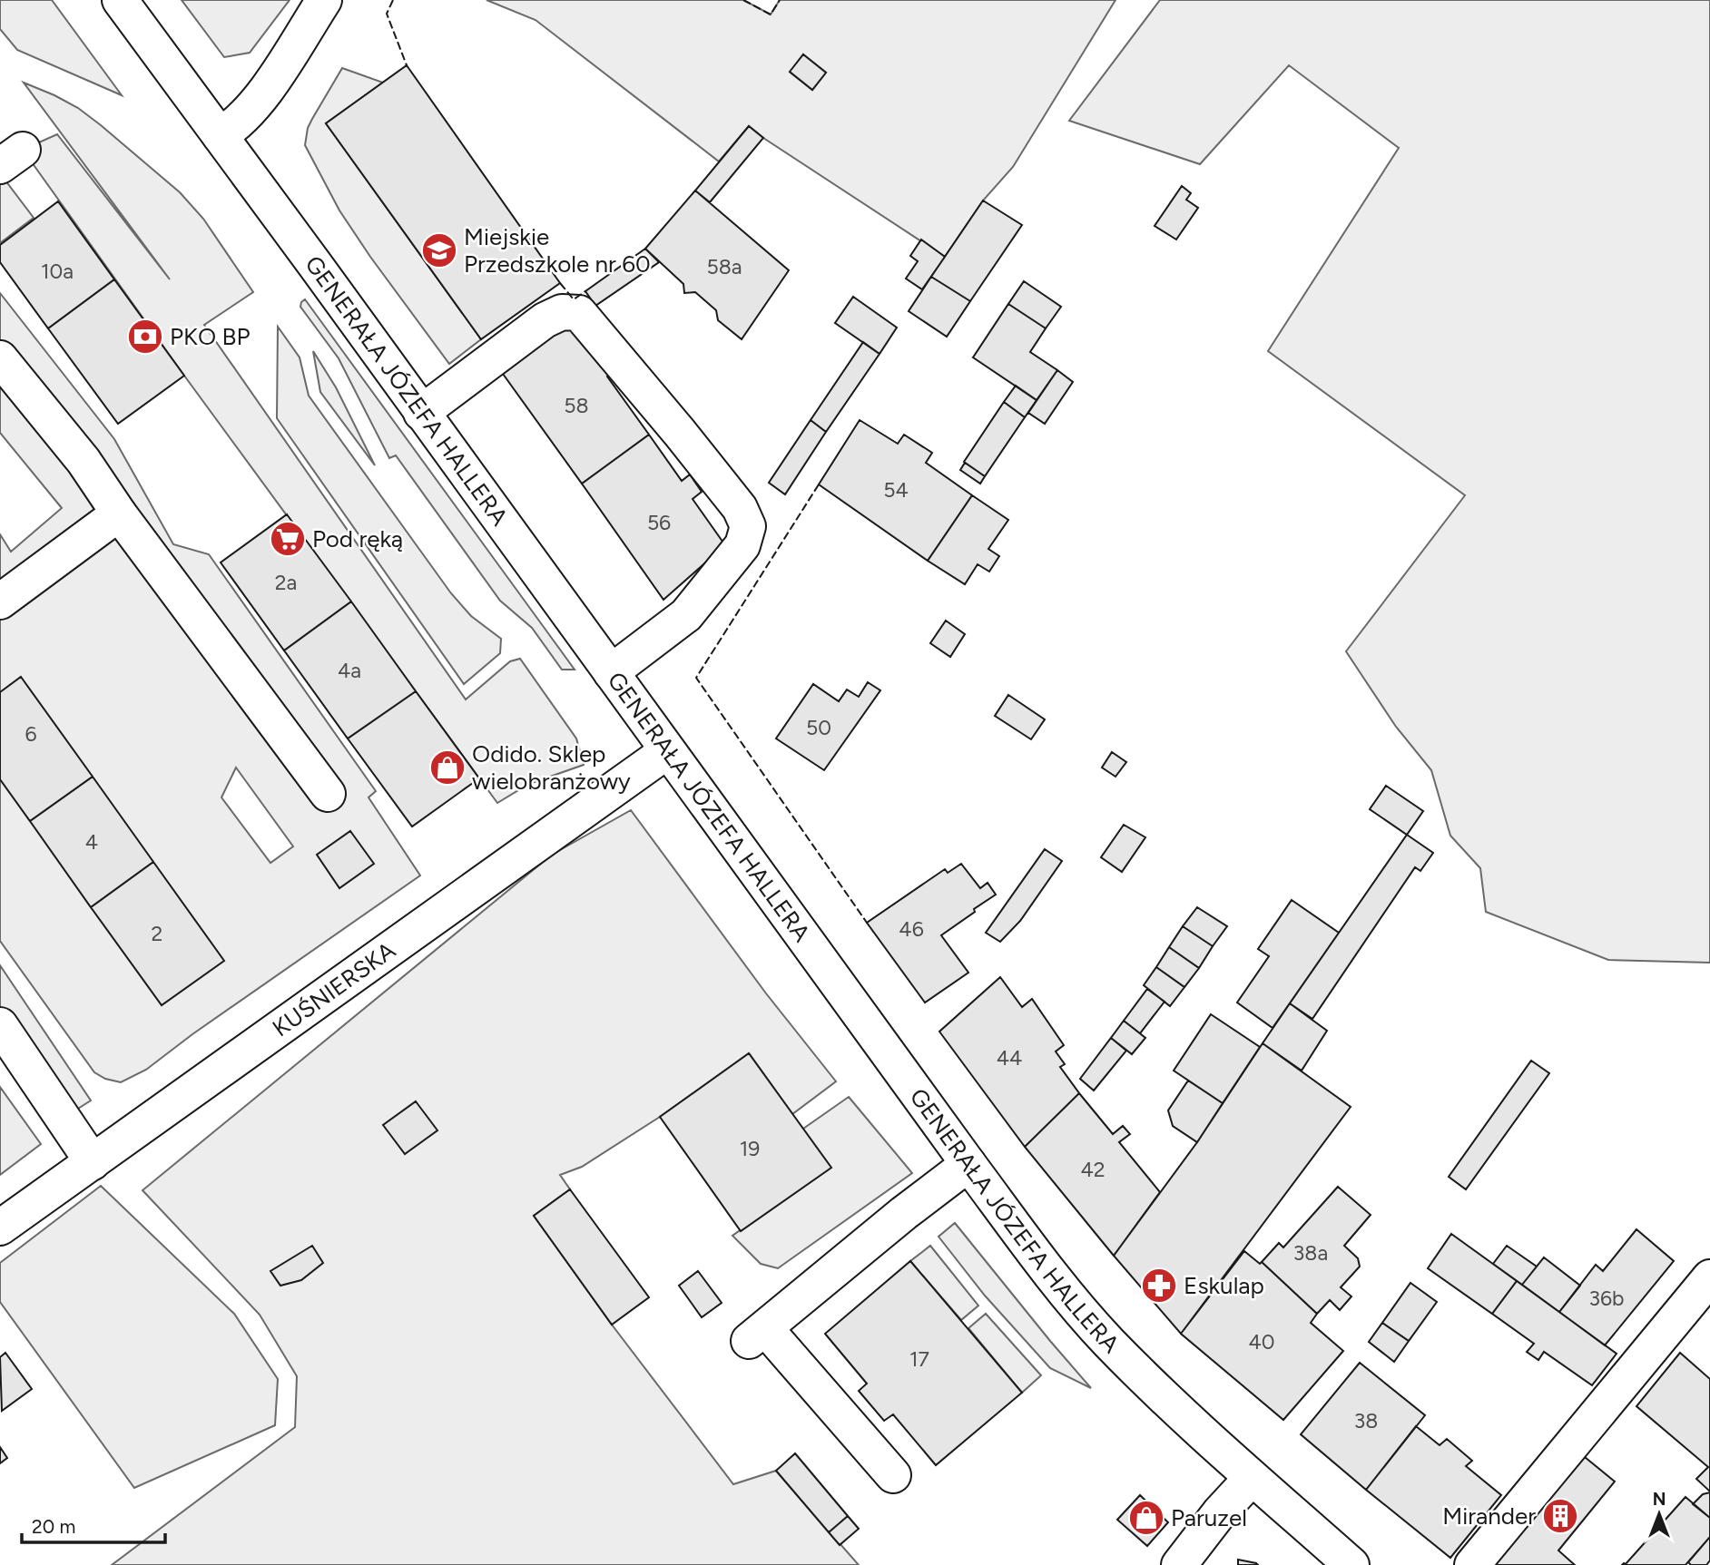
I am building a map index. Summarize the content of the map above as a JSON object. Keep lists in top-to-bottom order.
{
  "streets": {
    "street": ["GENERAŁA JÓZEFA HALLERA", "KUŚNIERSKA"]
  },
  "crossings": [
    ["GENERAŁA JÓZEFA HALLERA", "KUŚNIERSKA"]
  ],
  "places": {
    "school or university": ["Miejskie Przedszkole nr 60"],
    "bank": ["PKO BP"],
    "supermarket": ["Pod ręką"],
    "shop": ["Odido. Sklep wielobranżowy", "Paruzel"],
    "pharmacy": ["Eskulap"],
    "building": ["Mirander"]
  },
  "house_numbers": [
    "58a",
    "10a",
    "58",
    "54",
    "56",
    "2a",
    "4a",
    "50",
    "6",
    "4",
    "46",
    "2",
    "44",
    "19",
    "42",
    "38a",
    "36b",
    "40",
    "17",
    "38"
  ],
  "scale_bar": "20 m",
  "north": "top"
}
